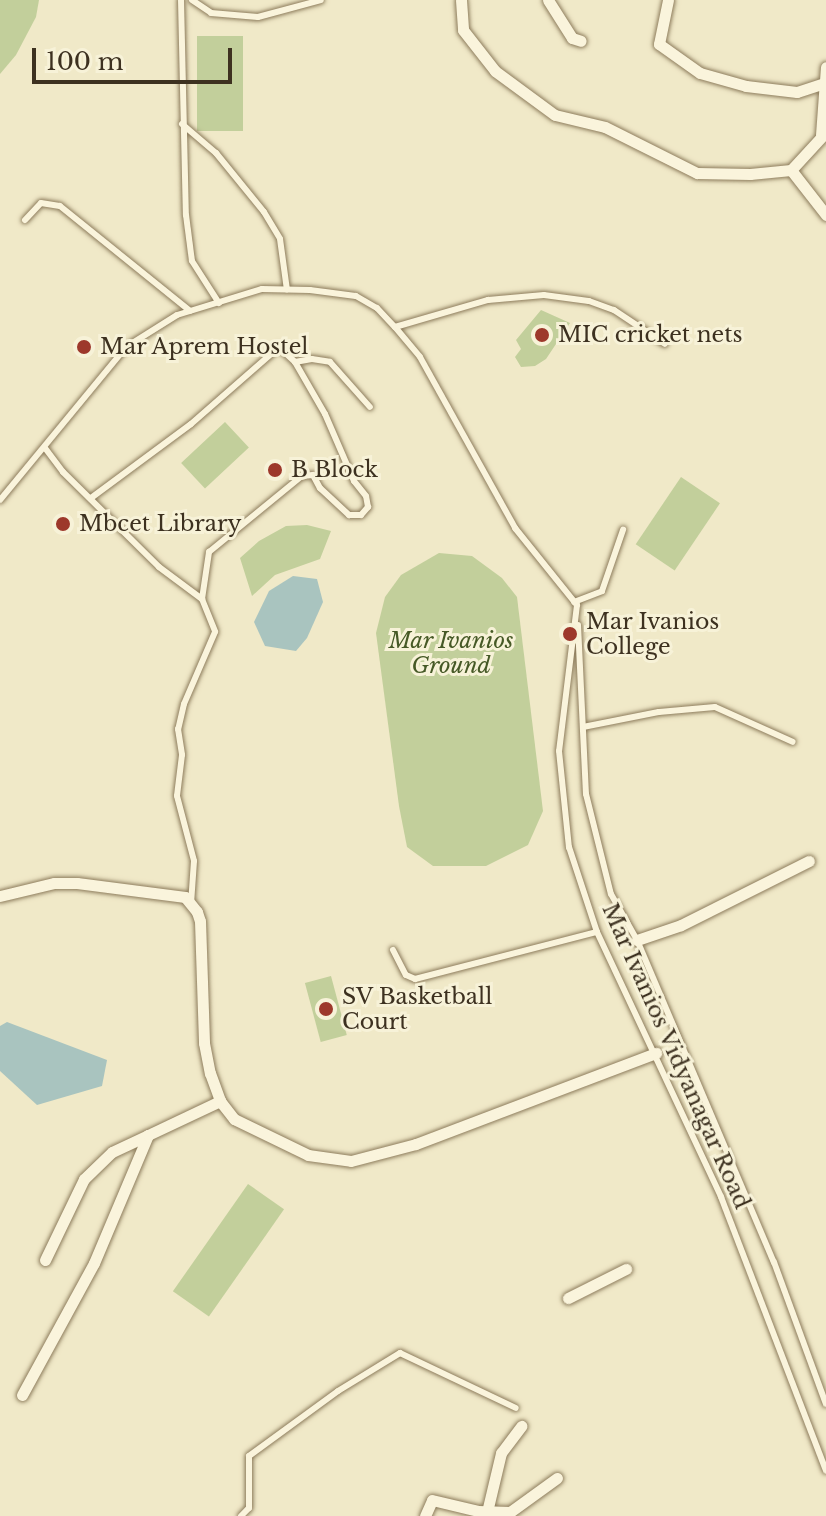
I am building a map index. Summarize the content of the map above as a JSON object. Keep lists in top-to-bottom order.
{
  "streets": {
    "lane": ["Mar Ivanios Vidyanagar Road"]
  },
  "parks": ["Mar Ivanios Ground"],
  "places": [
    "MIC cricket nets",
    "Mar Aprem Hostel",
    "B Block",
    "Mbcet Library",
    "Mar Ivanios College",
    "SV Basketball Court"
  ],
  "scale_bar": "100 m"
}
